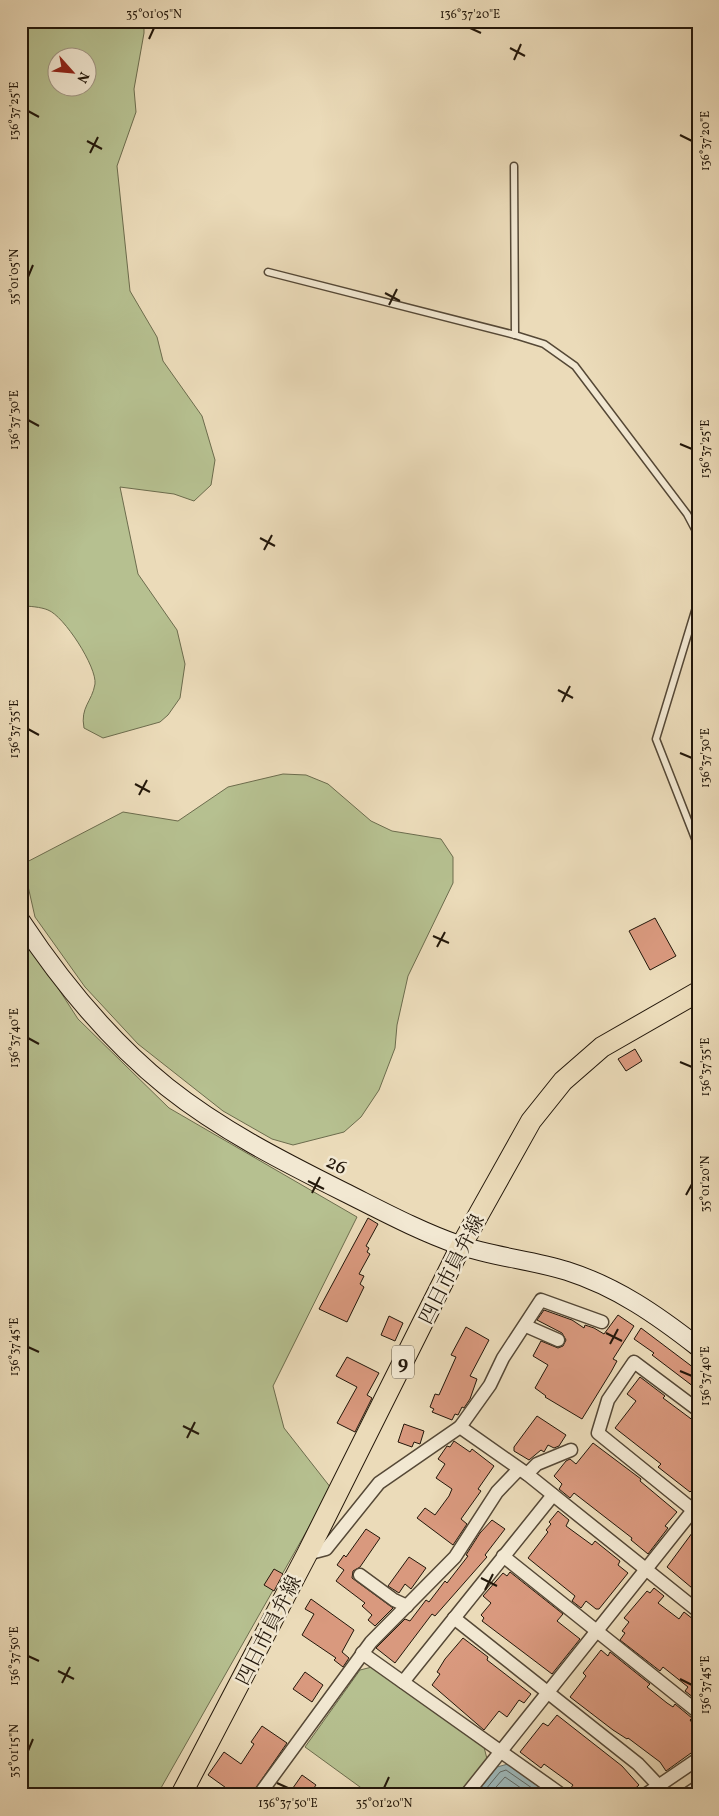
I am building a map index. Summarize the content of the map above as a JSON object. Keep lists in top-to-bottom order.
{
  "streets": {
    "main road": ["四日市員弁線", "9"],
    "street": ["26"]
  },
  "crossings": [
    ["26", "四日市員弁線"]
  ],
  "north": "bottom right",
  "coordinates": [
    "35°01'05\"N",
    "136°37'20\"E",
    "136°37'25\"E",
    "136°37'30\"E",
    "136°37'35\"E",
    "136°37'40\"E",
    "35°01'20\"N",
    "136°37'45\"E",
    "136°37'50\"E",
    "35°01'15\"N"
  ]
}
